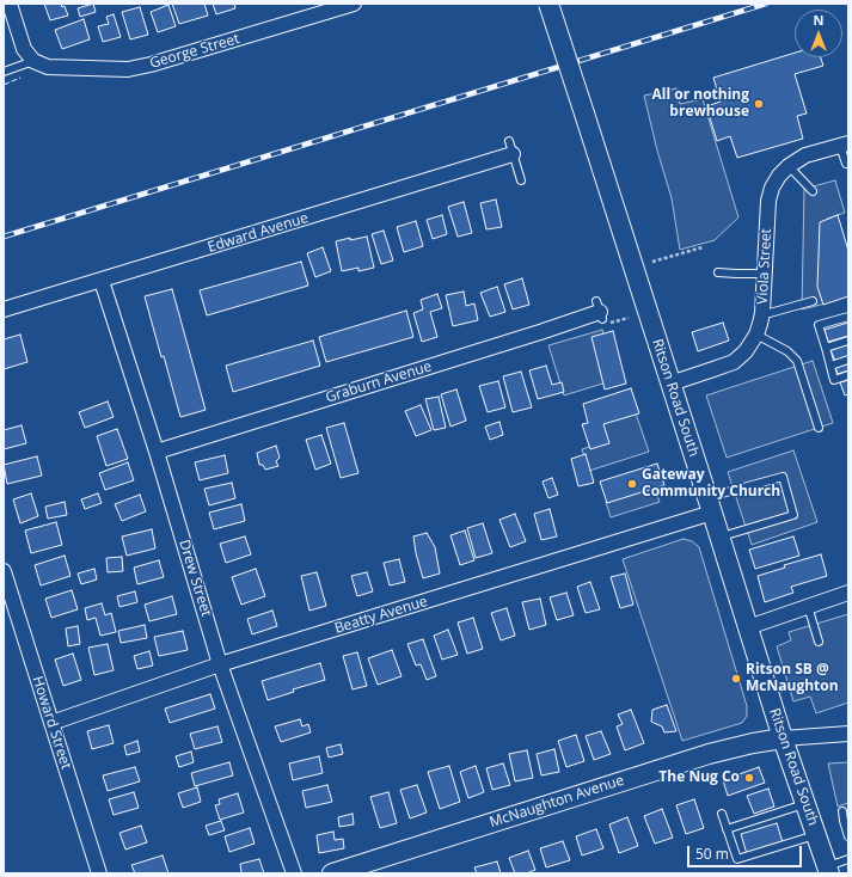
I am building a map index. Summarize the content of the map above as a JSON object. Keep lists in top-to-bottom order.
{
  "streets": {
    "main road": ["Ritson Road South", "McNaughton Avenue"],
    "street": [
      "George Street",
      "Edward Avenue",
      "Viola Street",
      "Graburn Avenue",
      "Drew Street",
      "Beatty Avenue",
      "Howard Street"
    ]
  },
  "crossings": [
    ["Edward Avenue", "Drew Street"],
    ["Viola Street", "Ritson Road South"],
    ["Graburn Avenue", "Drew Street"],
    ["Ritson Road South", "Beatty Avenue"],
    ["Ritson Road South", "McNaughton Avenue"],
    ["Drew Street", "Beatty Avenue"],
    ["Beatty Avenue", "Howard Street"]
  ],
  "places": [
    "All or nothing brewhouse",
    "Gateway Community Church",
    "Ritson SB @ McNaughton",
    "The Nug Co"
  ],
  "scale_bar": "50 m",
  "north": "top"
}
